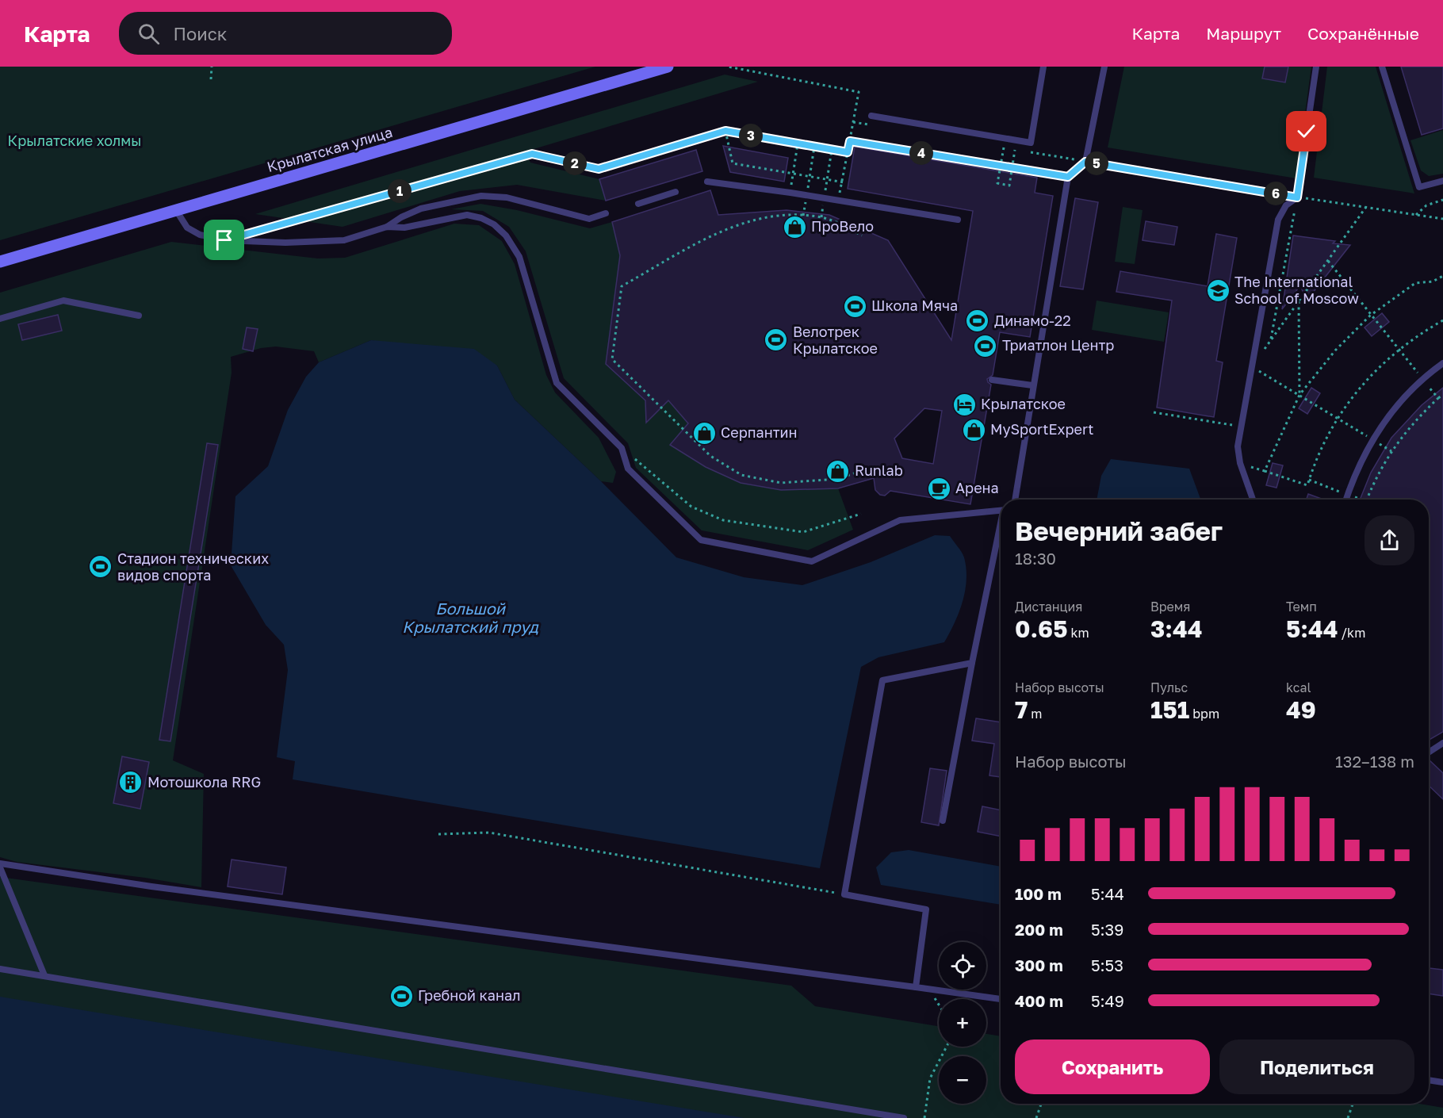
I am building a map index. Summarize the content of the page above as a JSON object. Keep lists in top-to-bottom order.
{
  "streets": {
    "main road": ["Крылатская улица"]
  },
  "water": ["Большой Крылатский пруд"],
  "parks": ["Крылатские холмы"],
  "places": {
    "shop": [
      "ПроВело",
      "MySportExpert",
      "Серпантин",
      "Runlab"
    ],
    "school or university": ["The International School of Moscow"],
    "sports": [
      "Школа Мяча",
      "Динамо-22",
      "Велотрек Крылатское",
      "Триатлон Центр",
      "Стадион технических видов спорта",
      "Гребной канал"
    ],
    "hotel": ["Крылатское"],
    "cafe": ["Арена"],
    "building": ["Мотошкола RRG"]
  },
  "page": {
    "header": "Карта",
    "search": "Поиск",
    "nav": ["Карта", "Маршрут", "Сохранённые"],
    "pins": [
      "3",
      "4",
      "2",
      "5",
      "1",
      "6"
    ],
    "heading": ["Вечерний забег", "18:30"],
    "stats": [
      ["Дистанция", "0.65 km"],
      ["Время", "3:44"],
      ["Темп", "5:44 /km"],
      ["Набор высоты", "7 m"],
      ["Пульс", "151 bpm"],
      ["kcal", "49"]
    ],
    "chart": ["Набор высоты", "132–138 m"],
    "list": [
      {
        "name": "100 m",
        "note": "5:44"
      },
      {
        "name": "200 m",
        "note": "5:39"
      },
      {
        "name": "300 m",
        "note": "5:53"
      },
      {
        "name": "400 m",
        "note": "5:49"
      }
    ],
    "map_buttons": ["+", "−"],
    "buttons": ["Сохранить", "Поделиться"]
  }
}
